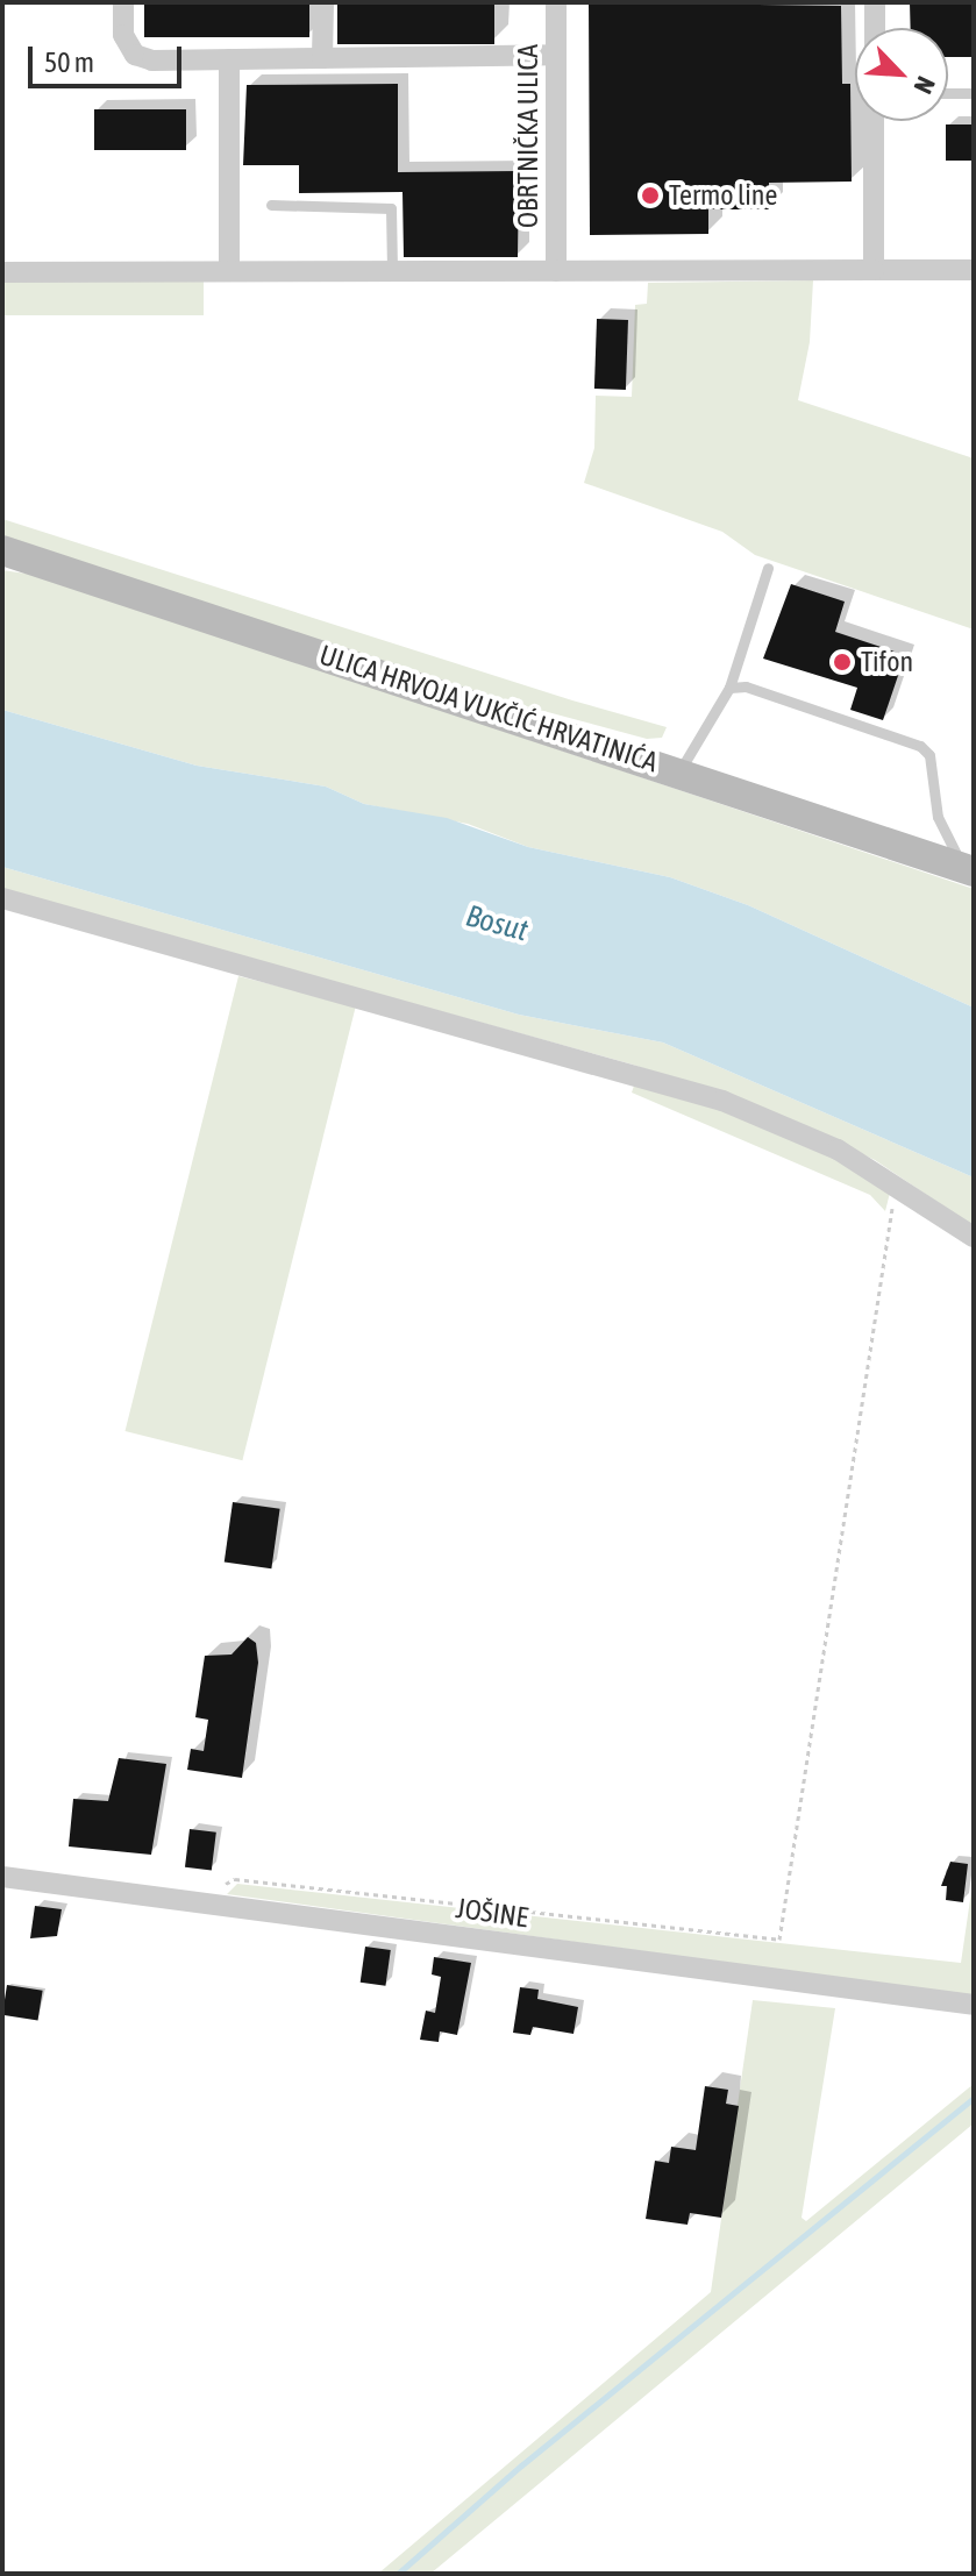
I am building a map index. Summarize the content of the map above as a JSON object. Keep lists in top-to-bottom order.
{
  "streets": {
    "main road": ["ULICA HRVOJA VUKČIĆ HRVATINIĆA"],
    "street": ["OBRTNIČKA ULICA", "JOŠINE"]
  },
  "water": ["Bosut"],
  "places": ["Termo line", "Tifon"],
  "scale_bar": "50 m",
  "north": "bottom right"
}
